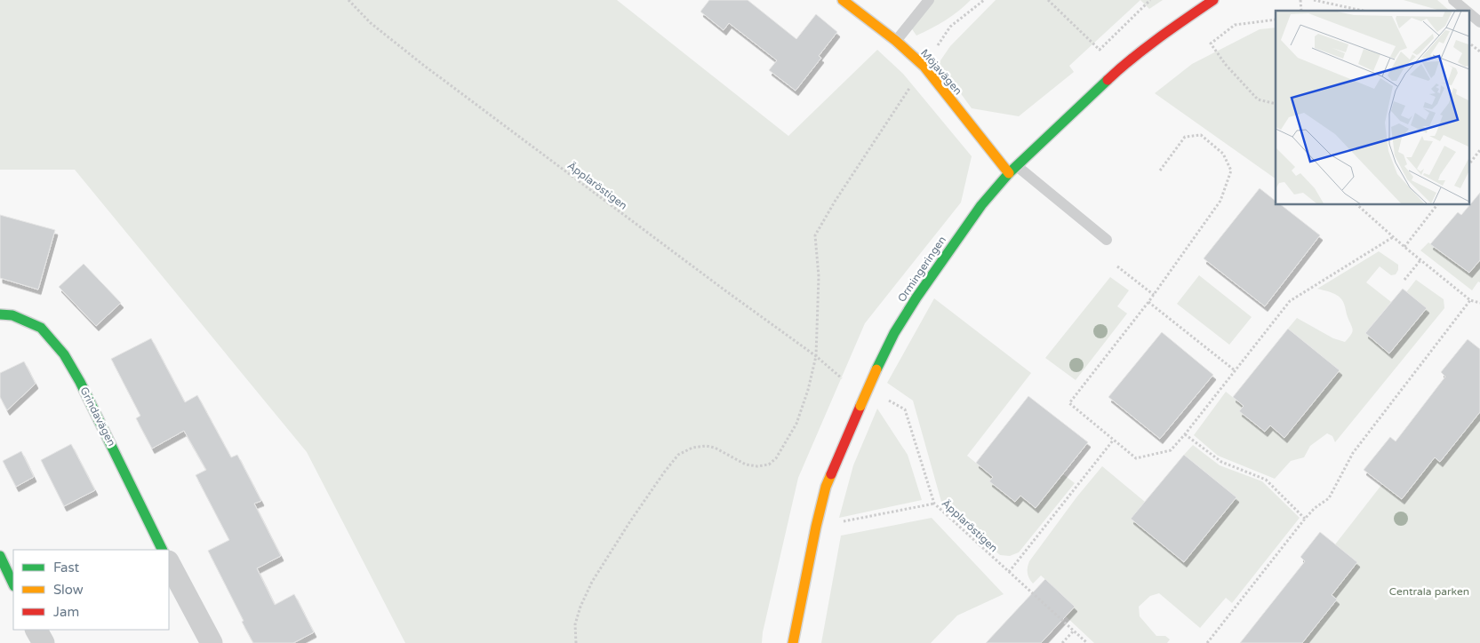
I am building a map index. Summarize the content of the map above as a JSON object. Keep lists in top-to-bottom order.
{
  "streets": {
    "street": ["Möjavägen", "Ormingeringen", "Grindavägen"],
    "path": ["Äpplaröstigen"]
  },
  "crossings": [
    ["Möjavägen", "Ormingeringen"]
  ],
  "parks": ["Centrala parken"],
  "legend": ["Fast", "Slow", "Jam"]
}
